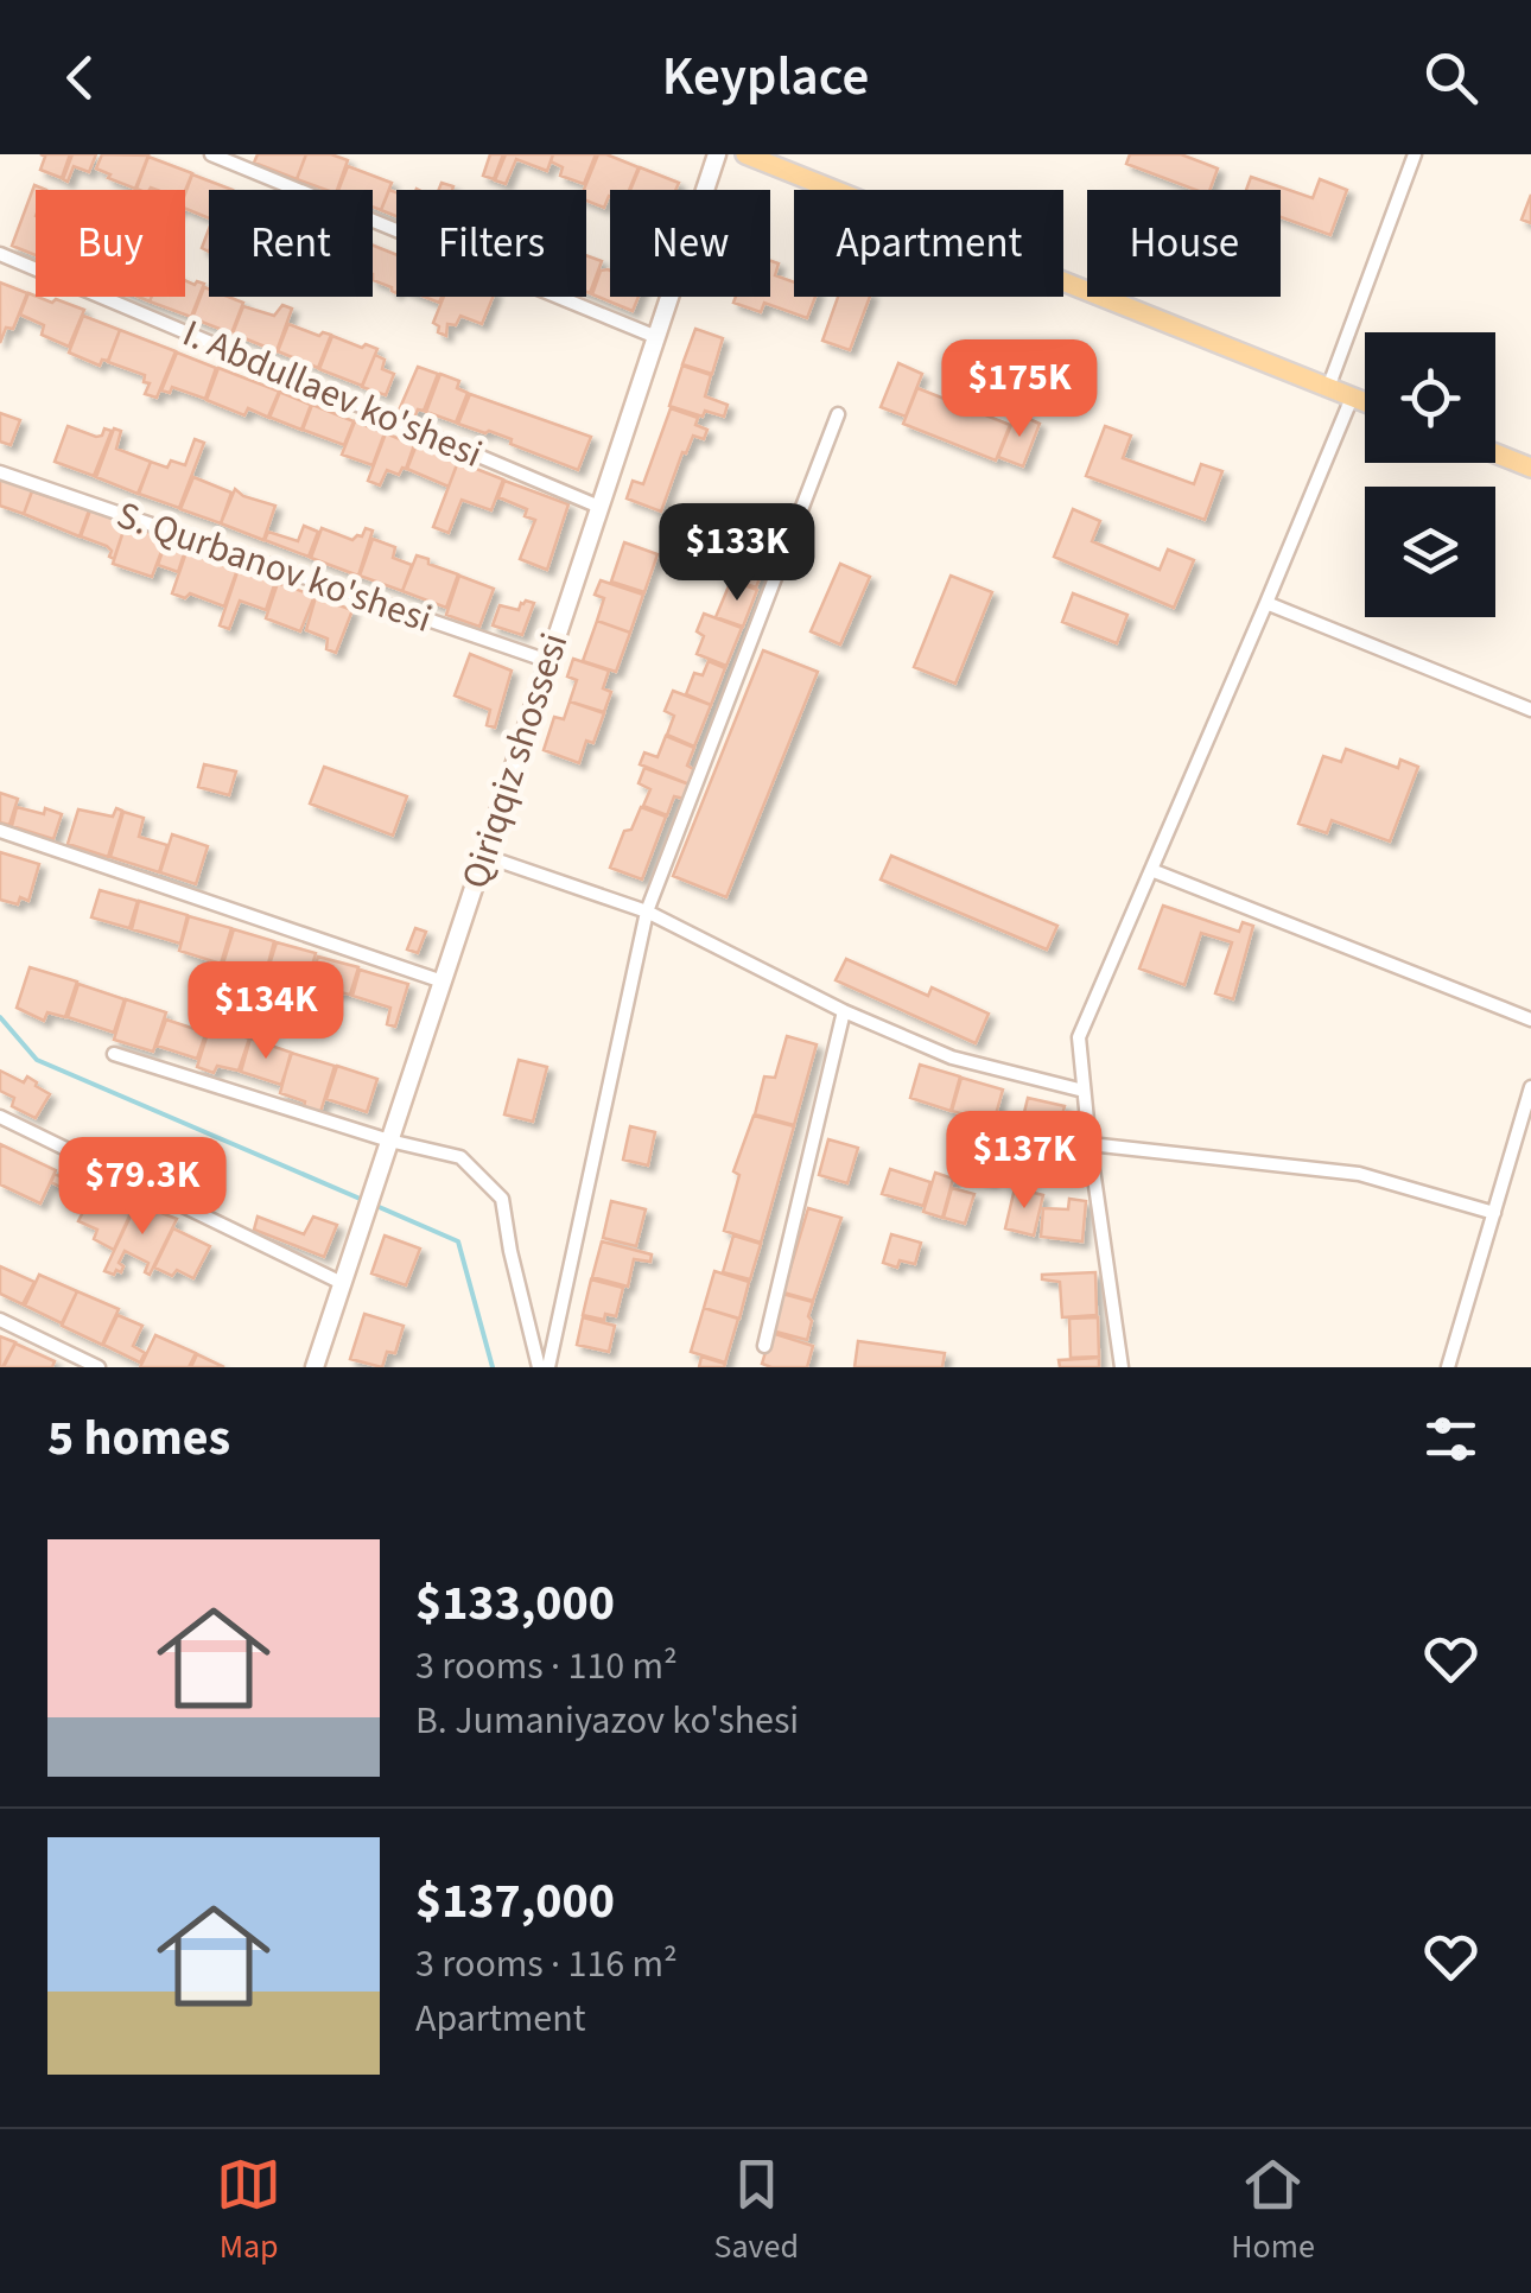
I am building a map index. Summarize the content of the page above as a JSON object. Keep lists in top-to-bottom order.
{
  "streets": {
    "main road": ["Qiriqqiz shossesi"],
    "street": ["I. Abdullaev ko'shesi", "S. Qurbanov ko'shesi"]
  },
  "crossings": [
    ["I. Abdullaev ko'shesi", "Qiriqqiz shossesi"],
    ["S. Qurbanov ko'shesi", "Qiriqqiz shossesi"]
  ],
  "page": {
    "header": "Keyplace",
    "chip": [
      "Buy",
      "Rent",
      "Filters",
      "New",
      "Apartment",
      "House"
    ],
    "price": [
      "$175K",
      "$133K",
      "$134K",
      "$137K",
      "$79.3K"
    ],
    "heading": "5 homes",
    "list": [
      {
        "name": "$133,000",
        "note": "3 rooms · 110 m² · B. Jumaniyazov ko'shesi"
      },
      {
        "name": "$137,000",
        "note": "3 rooms · 116 m² · Apartment"
      }
    ],
    "tabs": ["Map", "Saved", "Home"]
  }
}
